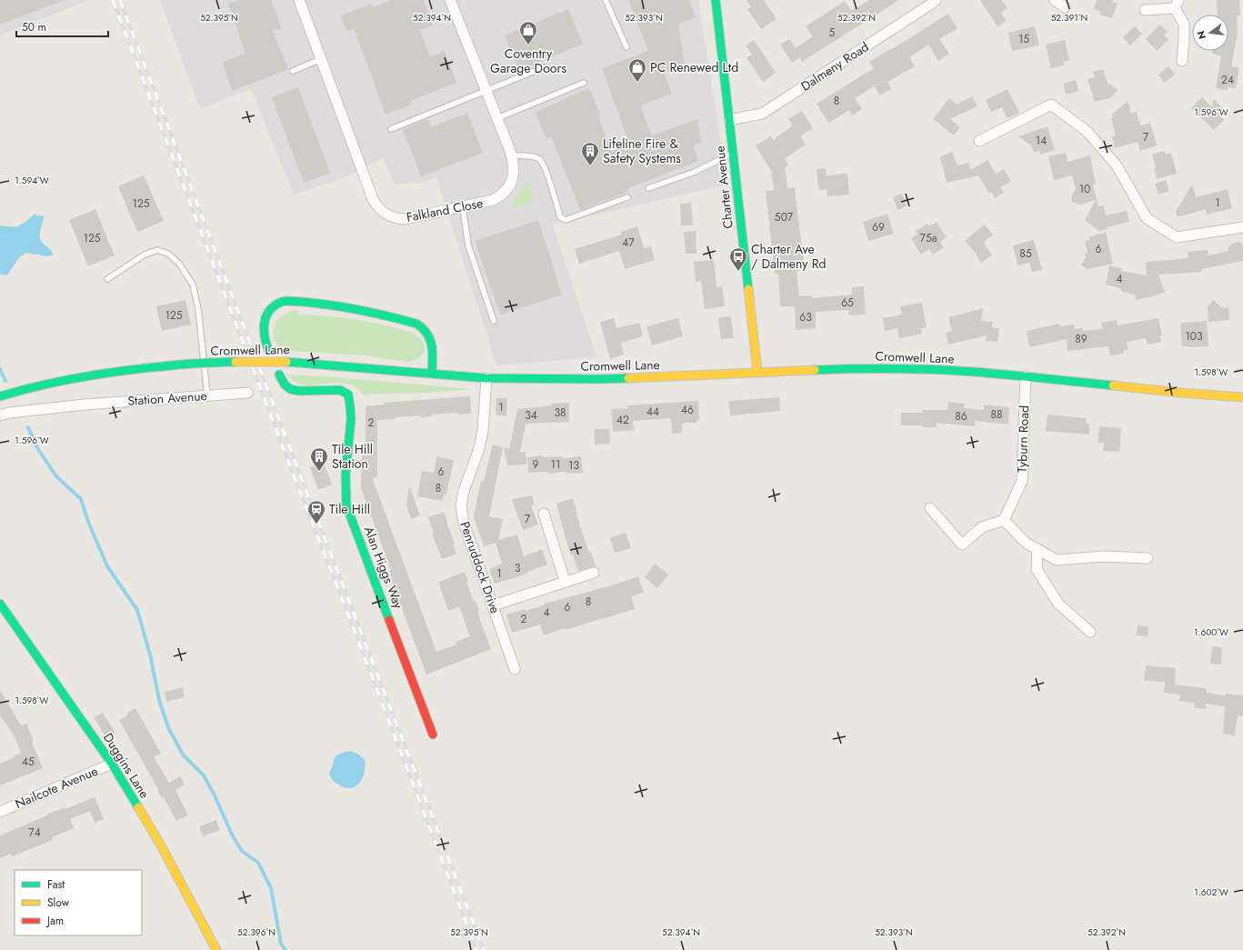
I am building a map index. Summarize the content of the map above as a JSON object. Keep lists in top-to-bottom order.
{
  "streets": {
    "street": [
      "Dalmeny Road",
      "Charter Avenue",
      "Falkland Close",
      "Cromwell Lane",
      "Station Avenue",
      "Tyburn Road",
      "Alan Higgs Way",
      "Penruddock Drive",
      "Duggins Lane",
      "Nailcote Avenue"
    ]
  },
  "crossings": [
    ["Dalmeny Road", "Charter Avenue"],
    ["Charter Avenue", "Cromwell Lane"],
    ["Cromwell Lane", "Tyburn Road"],
    ["Cromwell Lane", "Penruddock Drive"],
    ["Duggins Lane", "Nailcote Avenue"]
  ],
  "places": {
    "shop": ["Coventry Garage Doors", "PC Renewed Ltd"],
    "building": ["Lifeline Fire & Safety Systems", "Tile Hill Station"],
    "bus stop": ["Charter Ave / Dalmeny Rd"],
    "station": ["Tile Hill"]
  },
  "house_numbers": [
    "5",
    "15",
    "24",
    "8",
    "7",
    "14",
    "10",
    "1",
    "125",
    "507",
    "69",
    "125",
    "75a",
    "47",
    "6",
    "85",
    "4",
    "65",
    "125",
    "63",
    "103",
    "89",
    "1",
    "46",
    "44",
    "38",
    "88",
    "34",
    "86",
    "42",
    "2",
    "9",
    "11",
    "13",
    "6",
    "8",
    "7",
    "3",
    "1",
    "8",
    "6",
    "4",
    "2",
    "45",
    "74"
  ],
  "legend": ["Fast", "Slow", "Jam"],
  "scale_bar": "50 m",
  "north": "left",
  "coordinates": [
    "52.395°N",
    "52.394°N",
    "52.393°N",
    "52.392°N",
    "52.391°N",
    "1.596°W",
    "1.594°W",
    "1.598°W",
    "1.600°W",
    "1.602°W",
    "52.396°N"
  ]
}
